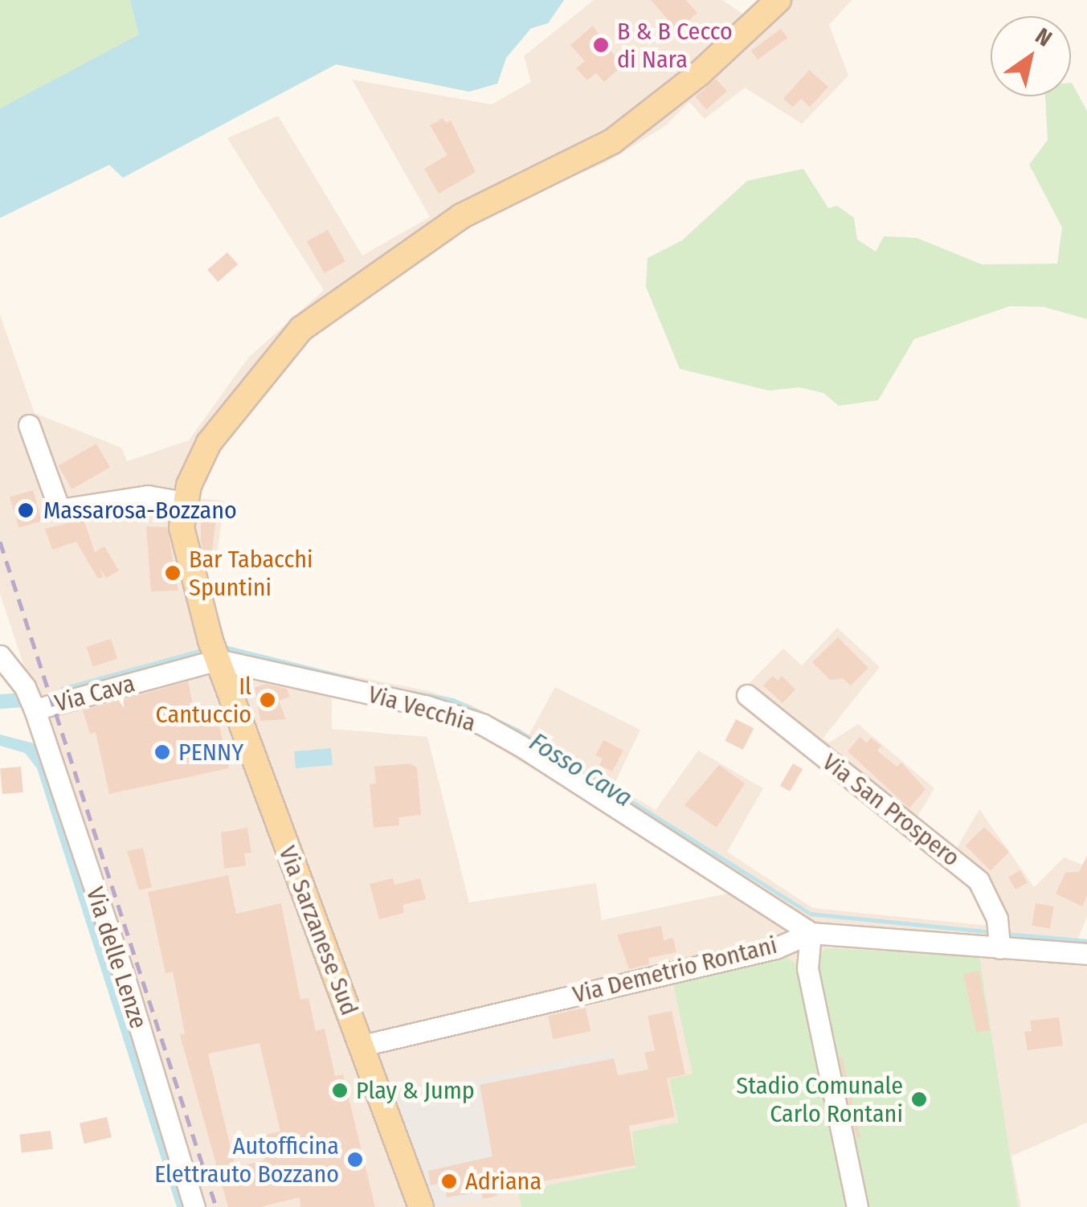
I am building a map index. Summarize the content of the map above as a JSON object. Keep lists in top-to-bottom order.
{
  "streets": {
    "main road": ["Via Sarzanese Sud"],
    "street": [
      "Via Cava",
      "Via Vecchia",
      "Via San Prospero",
      "Via delle Lenze",
      "Via Demetrio Rontani"
    ]
  },
  "crossings": [
    ["Via Cava", "Via Vecchia"],
    ["Via Cava", "Via Sarzanese Sud"],
    ["Via Cava", "Via delle Lenze"],
    ["Via Vecchia", "Via Sarzanese Sud"],
    ["Via Vecchia", "Via Demetrio Rontani"],
    ["Via San Prospero", "Via Demetrio Rontani"],
    ["Via Sarzanese Sud", "Via Demetrio Rontani"]
  ],
  "water": ["Fosso Cava"],
  "places": [
    "B & B Cecco di Nara",
    "Massarosa-Bozzano",
    "Bar Tabacchi Spuntini",
    "Il Cantuccio",
    "PENNY",
    "Play & Jump",
    "Stadio Comunale Carlo Rontani",
    "Autofficina Elettrauto Bozzano",
    "Adriana"
  ],
  "north": "top right"
}
